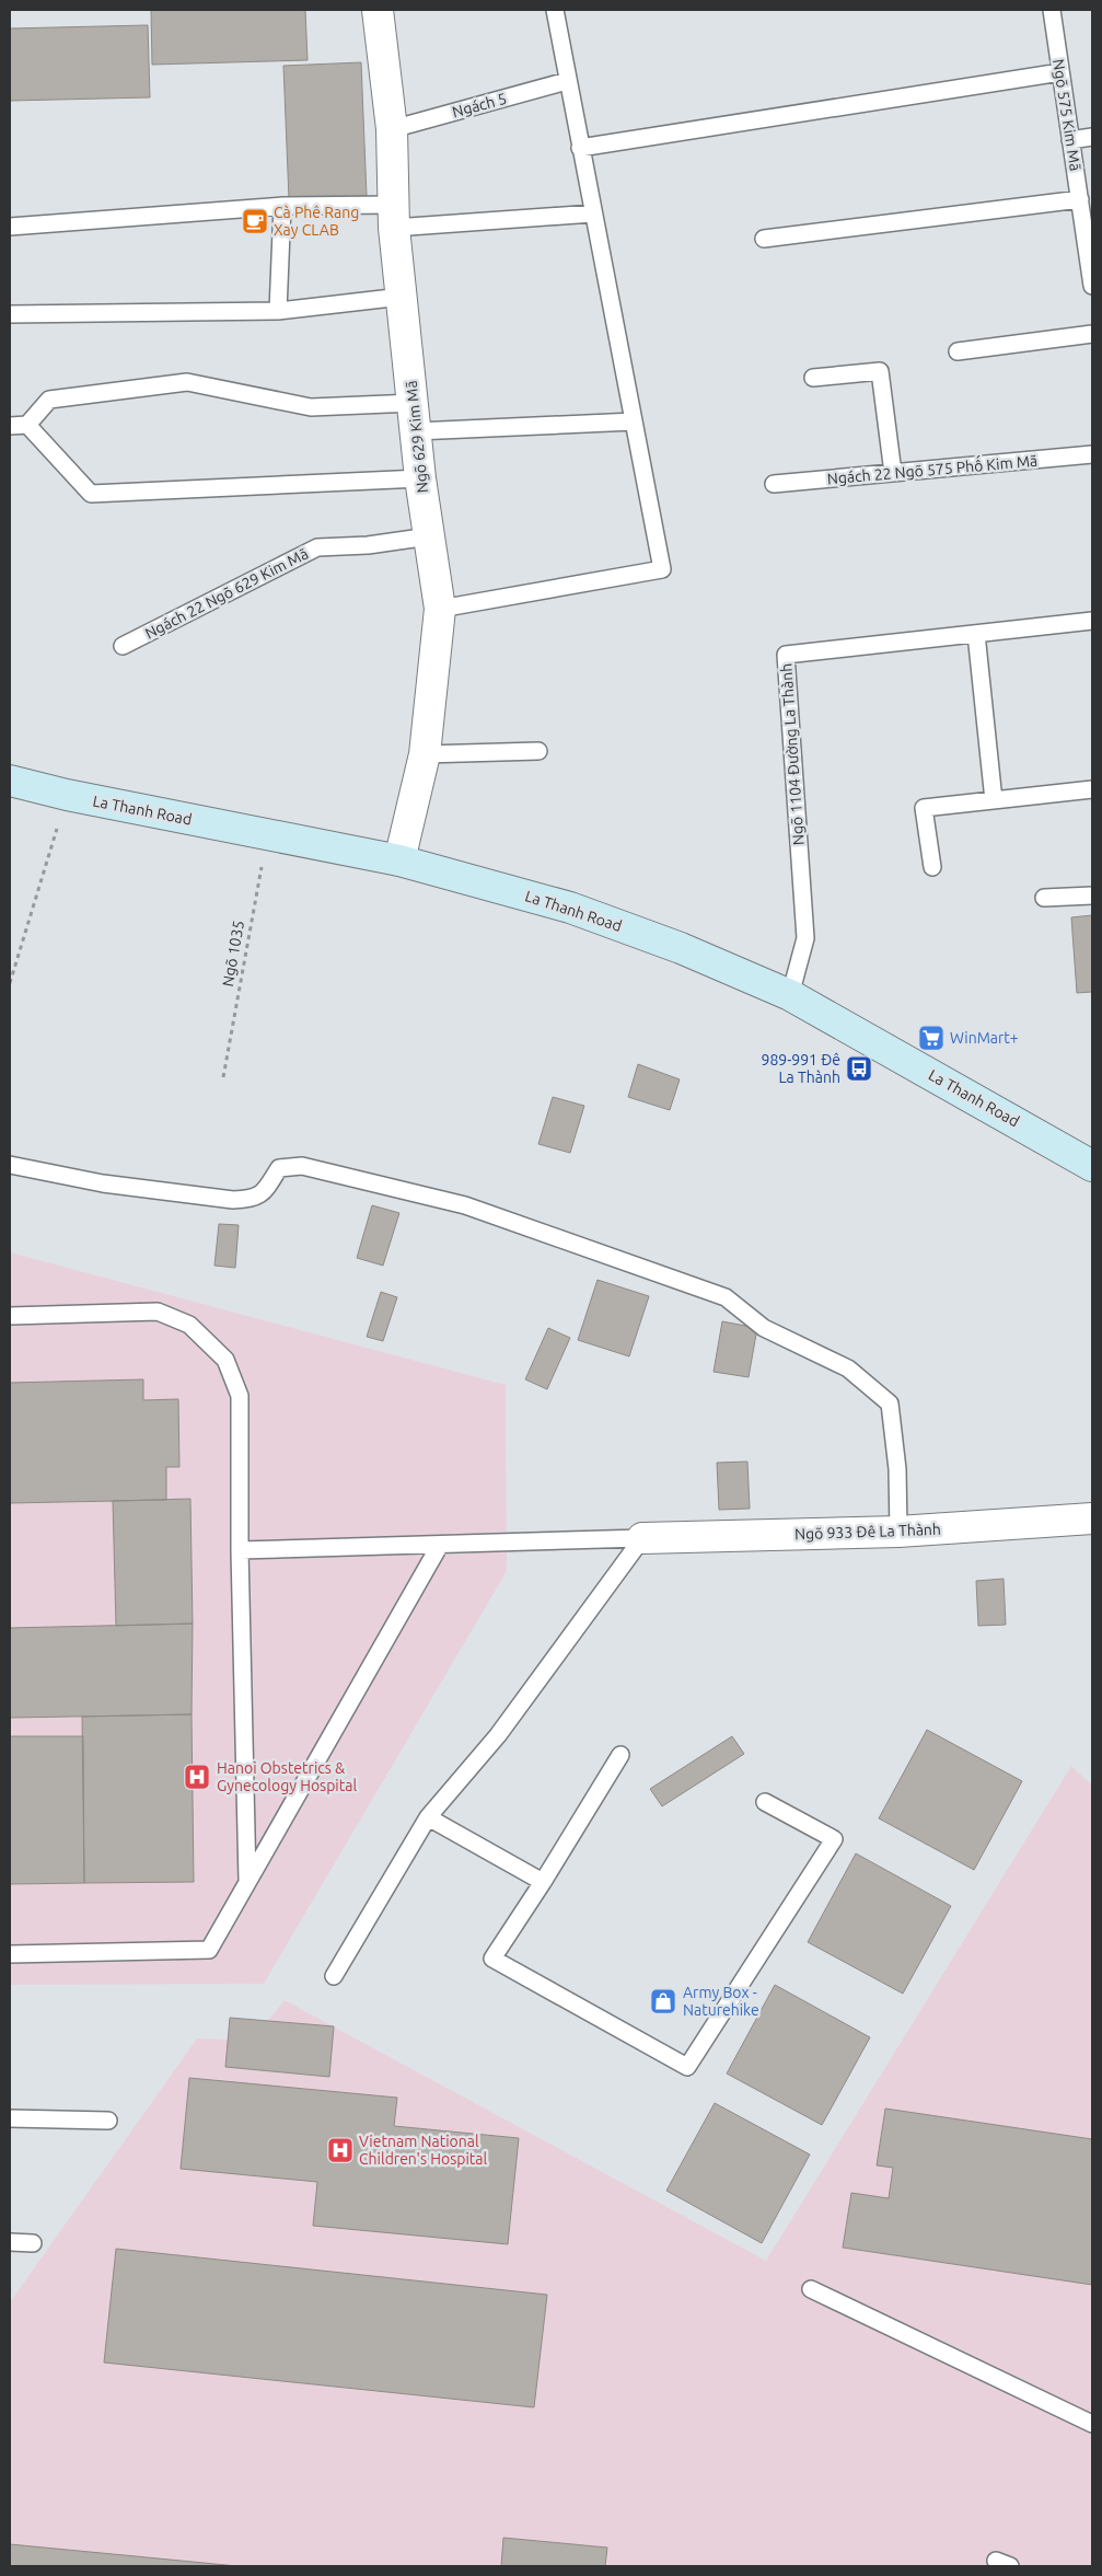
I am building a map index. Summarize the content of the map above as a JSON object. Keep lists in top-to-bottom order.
{
  "streets": {
    "main road": ["La Thanh Road"],
    "street": ["Ngõ 629 Kim Mã", "Ngõ 933 Đê La Thành"],
    "lane": [
      "Ngách 5",
      "Ngõ 575 Kim Mã",
      "Ngách 22 Ngõ 575 Phố Kim Mã",
      "Ngách 22 Ngõ 629 Kim Mã",
      "Ngõ 1104 Đường La Thành"
    ],
    "path": ["Ngõ 1035"]
  },
  "crossings": [
    ["Ngách 5", "Ngõ 629 Kim Mã"],
    ["Ngõ 629 Kim Mã", "Ngách 22 Ngõ 629 Kim Mã"],
    ["Ngõ 629 Kim Mã", "La Thanh Road"],
    ["Ngõ 1104 Đường La Thành", "La Thanh Road"],
    ["La Thanh Road", "Ngõ 1035"]
  ],
  "places": {
    "cafe": ["Cà Phê Rang Xay CLAB"],
    "supermarket": ["WinMart+"],
    "bus stop": ["989-991 Đê La Thành"],
    "hospital": ["Hanoi Obstetrics & Gynecology Hospital", "Vietnam National Children's Hospital"],
    "shop": ["Army Box - Naturehike"]
  }
}
